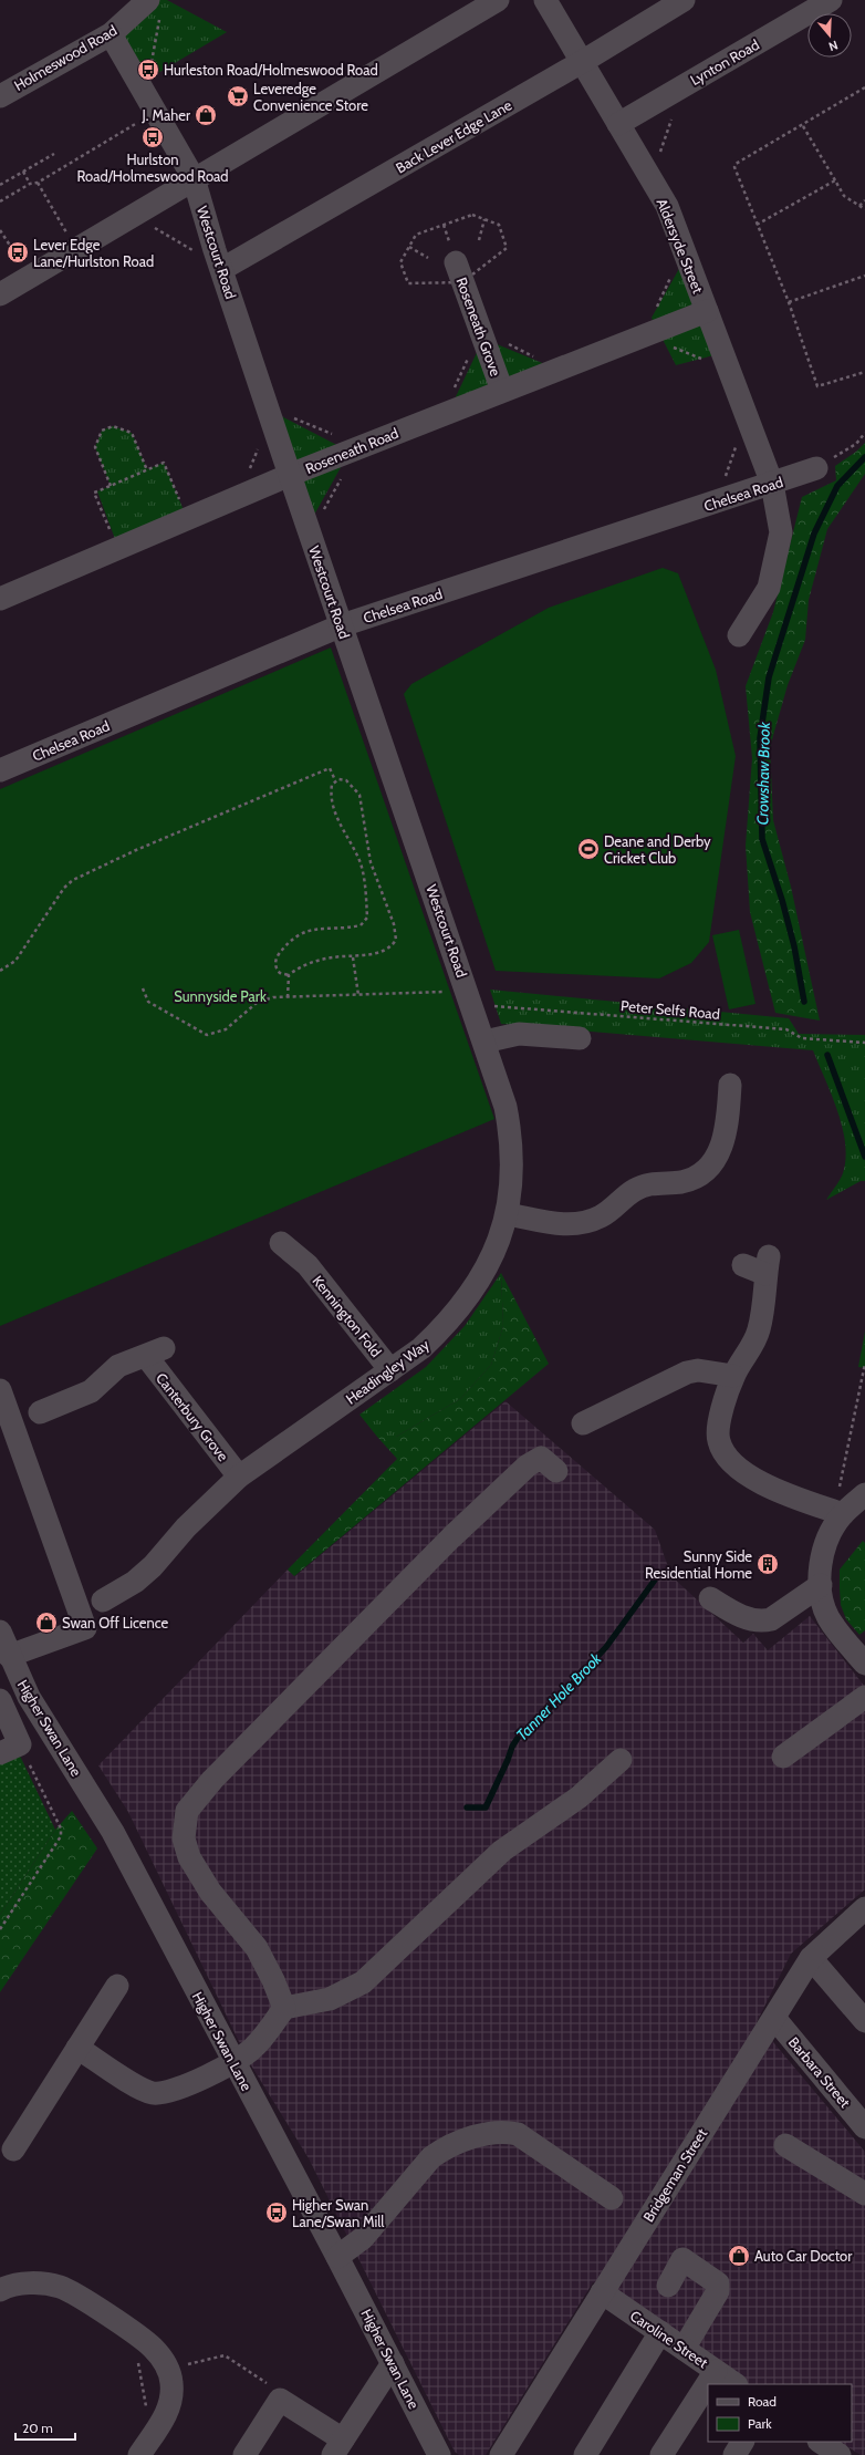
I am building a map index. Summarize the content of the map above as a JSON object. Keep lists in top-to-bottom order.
{
  "streets": {
    "street": [
      "Holmeswood Road",
      "Lynton Road",
      "Back Lever Edge Lane",
      "Aldersyde Street",
      "Westcourt Road",
      "Roseneath Grove",
      "Roseneath Road",
      "Chelsea Road",
      "Kennington Fold",
      "Headingley Way",
      "Canterbury Grove",
      "Higher Swan Lane",
      "Barbara Street",
      "Bridgeman Street",
      "Caroline Street"
    ],
    "path": ["Peter Selfs Road"]
  },
  "crossings": [
    ["Holmeswood Road", "Westcourt Road"],
    ["Lynton Road", "Aldersyde Street"],
    ["Back Lever Edge Lane", "Aldersyde Street"],
    ["Back Lever Edge Lane", "Westcourt Road"],
    ["Aldersyde Street", "Roseneath Road"],
    ["Aldersyde Street", "Chelsea Road"],
    ["Westcourt Road", "Roseneath Road"],
    ["Westcourt Road", "Chelsea Road"],
    ["Westcourt Road", "Peter Selfs Road"],
    ["Westcourt Road", "Headingley Way"],
    ["Roseneath Grove", "Roseneath Road"],
    ["Peter Selfs Road", "Headingley Way"],
    ["Kennington Fold", "Headingley Way"],
    ["Headingley Way", "Canterbury Grove"],
    ["Barbara Street", "Bridgeman Street"],
    ["Bridgeman Street", "Caroline Street"]
  ],
  "water": ["Crowshaw Brook", "Tanner Hole Brook"],
  "parks": ["Sunnyside Park"],
  "places": {
    "bus stop": [
      "Hurleston Road/Holmeswood Road",
      "Hurlston Road/Holmeswood Road",
      "Lever Edge Lane/Hurlston Road",
      "Higher Swan Lane/Swan Mill"
    ],
    "supermarket": ["Leveredge Convenience Store"],
    "shop": ["J. Maher", "Swan Off Licence", "Auto Car Doctor"],
    "sports": ["Deane and Derby Cricket Club"],
    "building": ["Sunny Side Residential Home"]
  },
  "legend": ["Road", "Park"],
  "scale_bar": "20 m",
  "north": "bottom"
}
